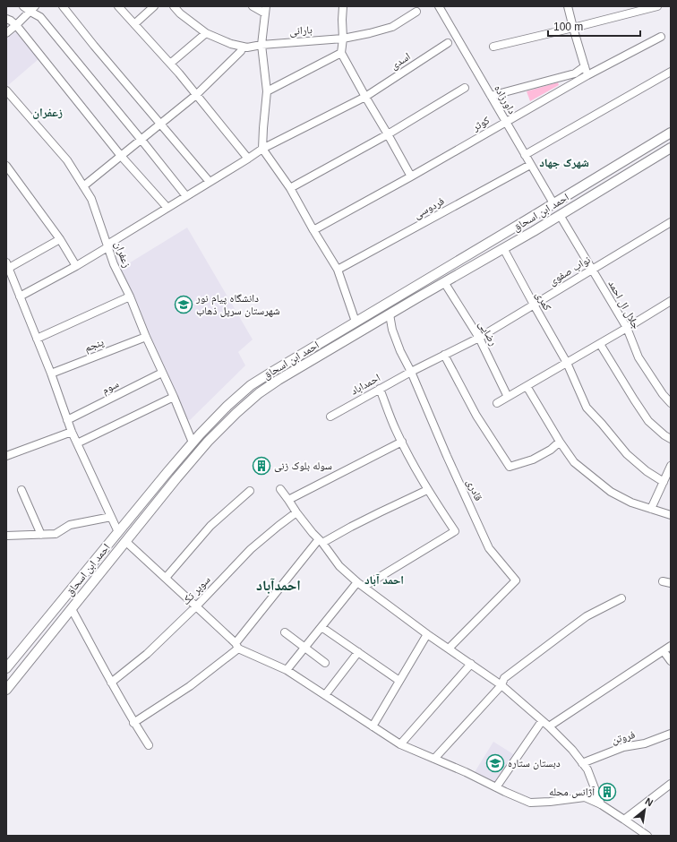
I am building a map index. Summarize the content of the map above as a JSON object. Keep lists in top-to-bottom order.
{
  "streets": {
    "main road": ["احمد ابن اسحاق"],
    "street": [
      "بارانی",
      "اسدی",
      "داورزاده",
      "کوثر",
      "فردوسی",
      "زعفران",
      "نواب صفوی",
      "کمری",
      "جلال ال احمد",
      "رضایی",
      "پنجم",
      "احمداباد",
      "سوم",
      "قادری",
      "سوپر تک",
      "فروتن"
    ]
  },
  "crossings": [
    ["اسدی", "زعفران"],
    ["داورزاده", "کوثر"],
    ["داورزاده", "فردوسی"],
    ["داورزاده", "احمد ابن اسحاق"],
    ["احمد ابن اسحاق", "زعفران"],
    ["احمد ابن اسحاق", "کمری"],
    ["احمد ابن اسحاق", "جلال ال احمد"],
    ["احمد ابن اسحاق", "رضایی"],
    ["احمد ابن اسحاق", "قادری"],
    ["زعفران", "پنجم"],
    ["زعفران", "سوم"],
    ["نواب صفوی", "کمری"],
    ["نواب صفوی", "جلال ال احمد"],
    ["نواب صفوی", "رضایی"],
    ["نواب صفوی", "احمداباد"],
    ["احمداباد", "قادری"]
  ],
  "districts": [
    "زعفران",
    "شهرک جهاد",
    "احمد آباد",
    "احمدآباد"
  ],
  "places": {
    "school or university": ["دانشگاه پیام نور شهرستان سرپل ذهاب", "دبستان ستاره"],
    "building": ["سوله بلوک زنی", "آژانس محله"]
  },
  "scale_bar": "100 m",
  "north": "top right"
}
